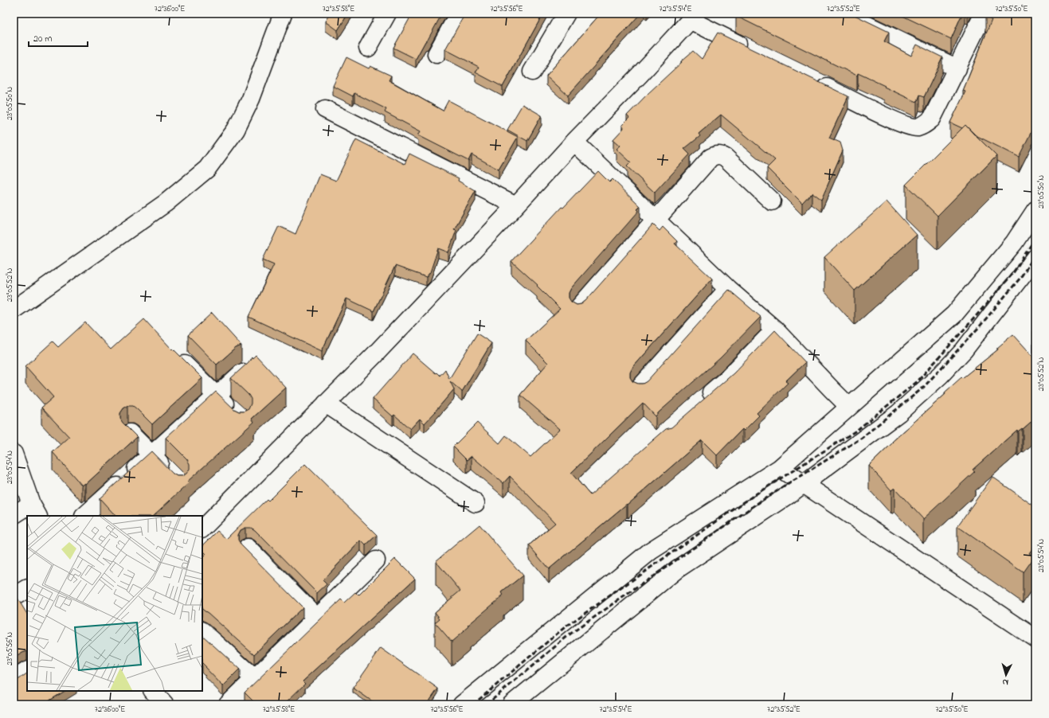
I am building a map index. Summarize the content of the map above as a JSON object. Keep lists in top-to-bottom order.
{
  "scale_bar": "20 m",
  "north": "bottom",
  "coordinates": [
    "72°36'00\"E",
    "72°35'58\"E",
    "72°35'56\"E",
    "72°35'54\"E",
    "72°35'52\"E",
    "72°35'50\"E",
    "23°05'50\"N",
    "23°05'52\"N",
    "23°05'54\"N",
    "23°05'56\"N"
  ]
}
